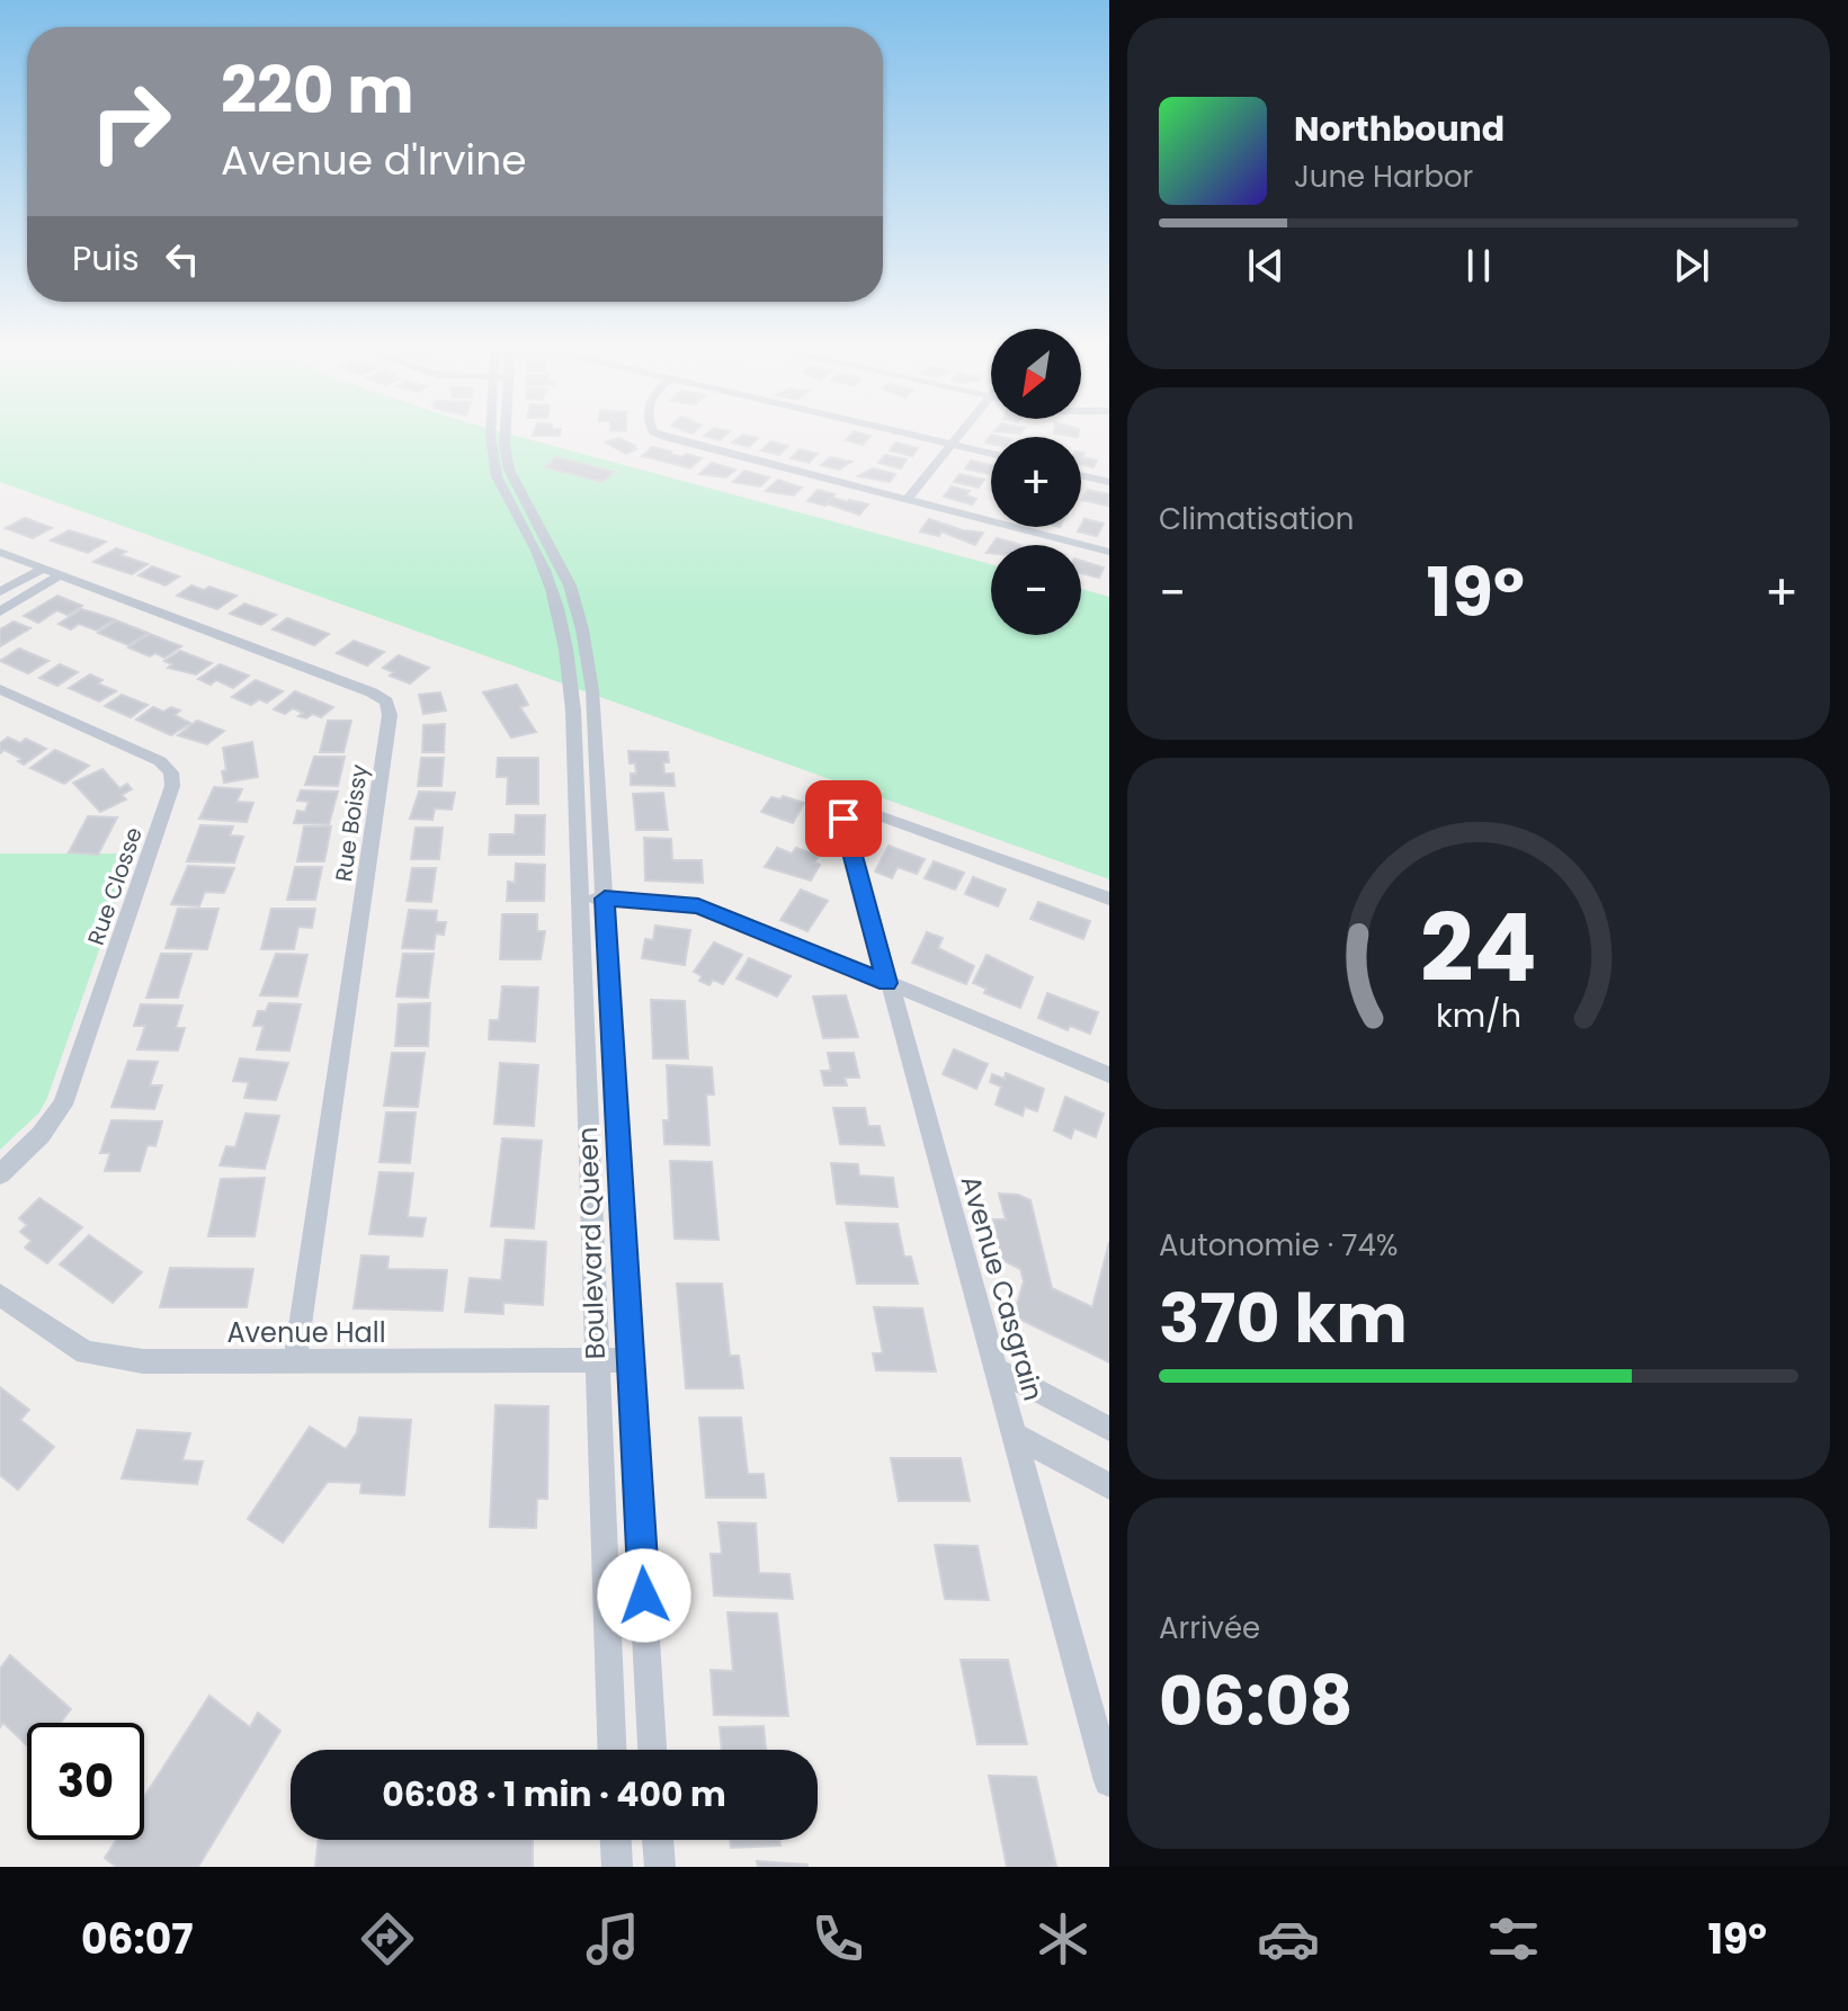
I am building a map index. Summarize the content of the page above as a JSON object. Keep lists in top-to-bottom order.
{
  "streets": {
    "street": [
      "Rue Boissy",
      "Rue Closse",
      "Boulevard Queen",
      "Avenue Casgrain",
      "Avenue Hall"
    ]
  },
  "crossings": [
    ["Rue Boissy", "Avenue Hall"],
    ["Boulevard Queen", "Avenue Hall"]
  ],
  "north": "bottom left",
  "page": {
    "turn": ["220 m", "Avenue d'Irvine"],
    "song": ["Northbound", "June Harbor"],
    "then": "Puis",
    "map_buttons": ["+", "−"],
    "tile": [
      "Climatisation",
      ["Autonomie · 74%", "370 km"],
      ["Arrivée", "06:08"]
    ],
    "heat": ["−", "19°", "+"],
    "limit": "30",
    "trip": "06:08 · 1 min · 400 m",
    "tabs": ["06:07", "19°"],
    "gauge": ["24", "km/h"]
  }
}
